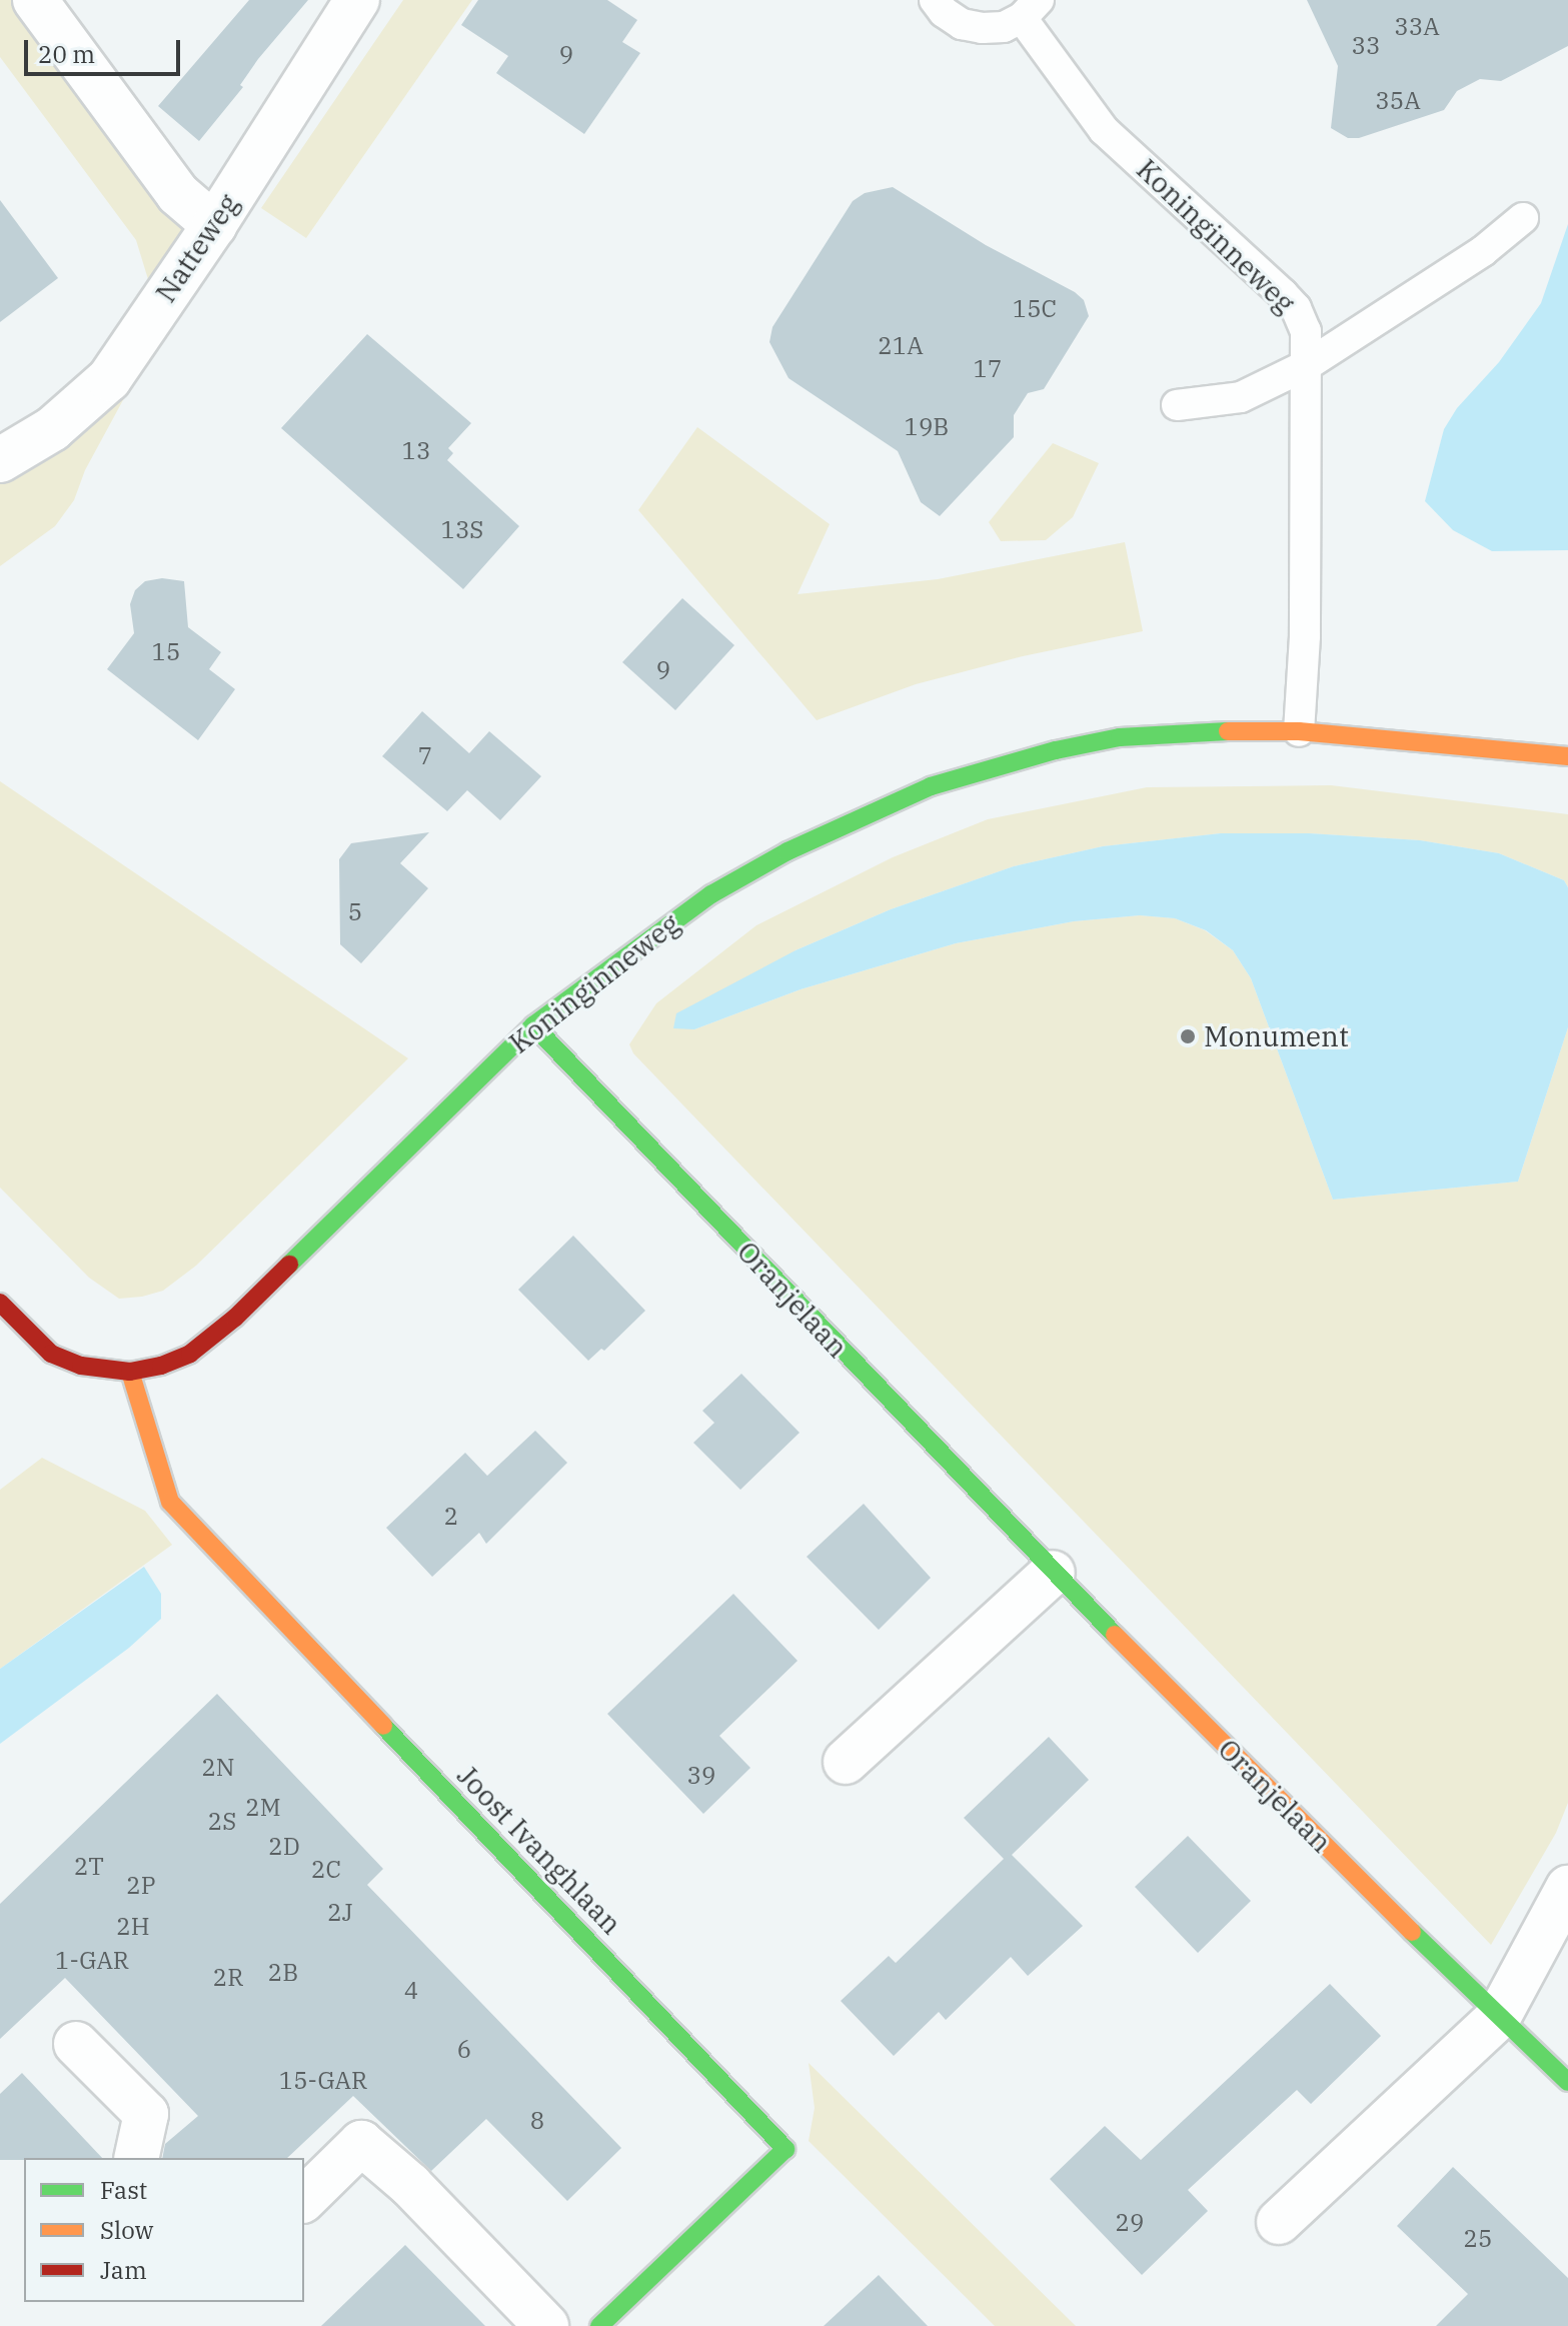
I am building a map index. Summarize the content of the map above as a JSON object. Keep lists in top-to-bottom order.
{
  "streets": {
    "street": [
      "Koninginneweg",
      "Natteweg",
      "Oranjelaan",
      "Joost Ivanghlaan"
    ]
  },
  "crossings": [
    ["Koninginneweg", "Oranjelaan"],
    ["Koninginneweg", "Joost Ivanghlaan"]
  ],
  "places": ["Monument"],
  "house_numbers": [
    "33A",
    "33",
    "9",
    "35A",
    "15C",
    "21A",
    "17",
    "19B",
    "13",
    "13S",
    "15",
    "9",
    "7",
    "5",
    "2",
    "2N",
    "39",
    "2M",
    "2S",
    "2D",
    "2T",
    "2C",
    "2P",
    "2J",
    "2H",
    "1-GAR",
    "2B",
    "2R",
    "4",
    "6",
    "15-GAR",
    "8",
    "29",
    "25"
  ],
  "legend": ["Fast", "Slow", "Jam"],
  "scale_bar": "20 m"
}
